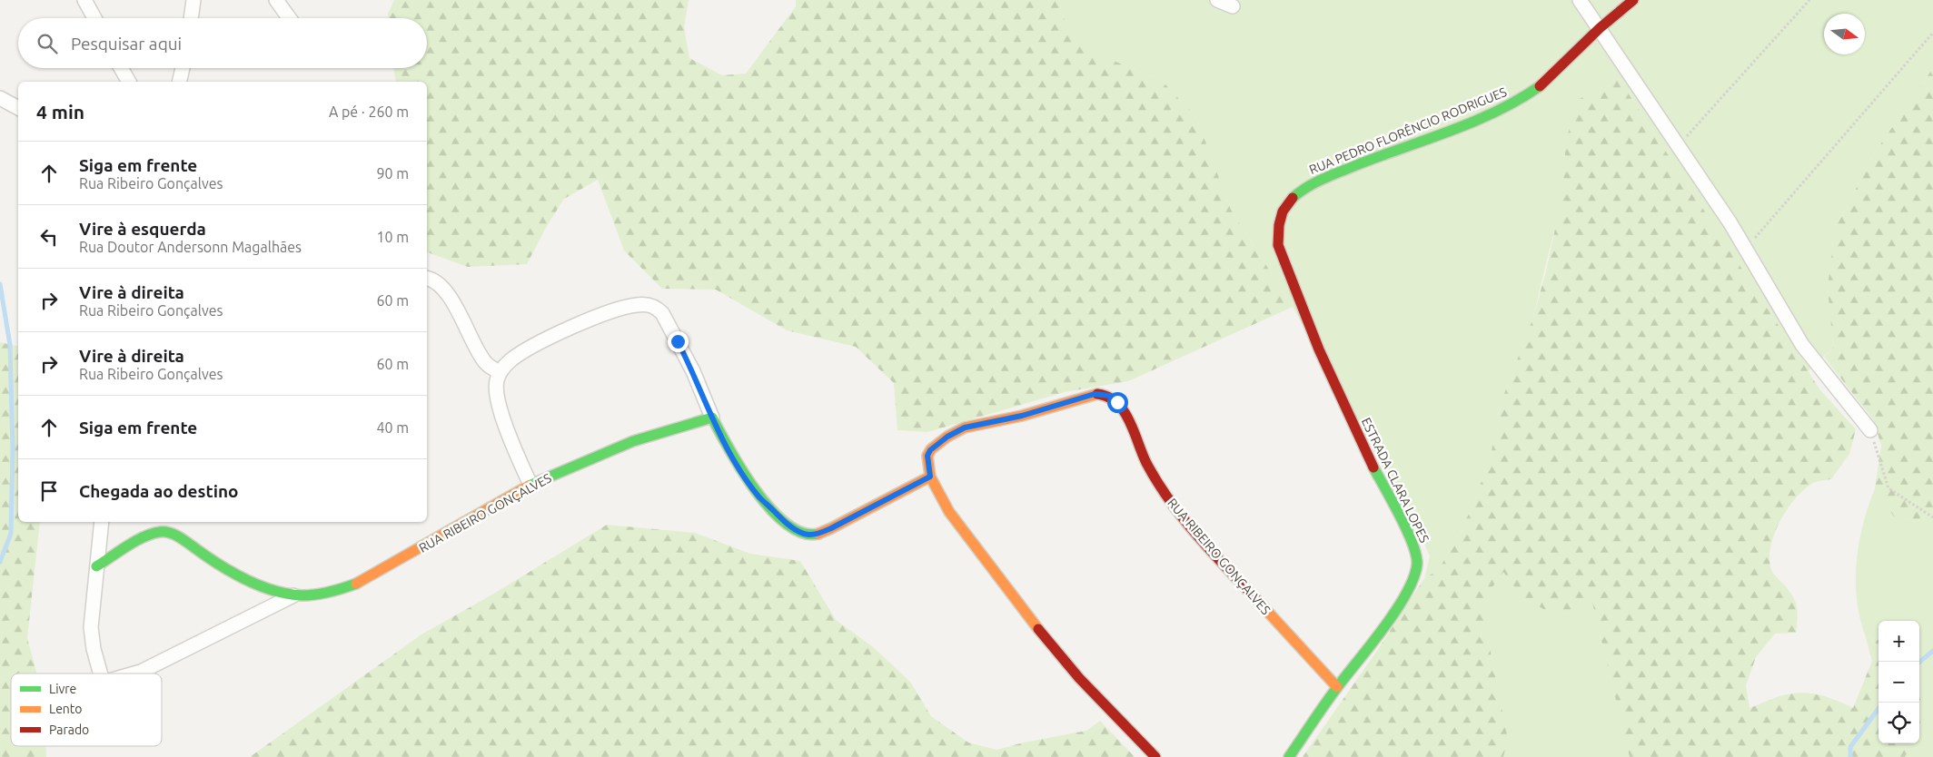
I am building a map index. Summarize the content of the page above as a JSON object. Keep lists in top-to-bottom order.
{
  "streets": {
    "street": ["RUA PEDRO FLORÊNCIO RODRIGUES", "ESTRADA CLARA LOPES", "RUA RIBEIRO GONÇALVES"]
  },
  "crossings": [
    ["RUA PEDRO FLORÊNCIO RODRIGUES", "ESTRADA CLARA LOPES"],
    ["ESTRADA CLARA LOPES", "RUA RIBEIRO GONÇALVES"]
  ],
  "legend": ["Livre", "Lento", "Parado"],
  "north": "right",
  "page": {
    "search": "Pesquisar aqui",
    "heading": ["4 min", "A pé · 260 m"],
    "list": [
      ["Siga em frente", "Rua Ribeiro Gonçalves", "90 m"],
      ["Vire à esquerda", "Rua Doutor Andersonn Magalhães", "10 m"],
      ["Vire à direita", "Rua Ribeiro Gonçalves", "60 m"],
      ["Vire à direita", "Rua Ribeiro Gonçalves", "60 m"],
      ["Siga em frente", "40 m"],
      "Chegada ao destino"
    ],
    "map_buttons": ["+", "−"]
  }
}
